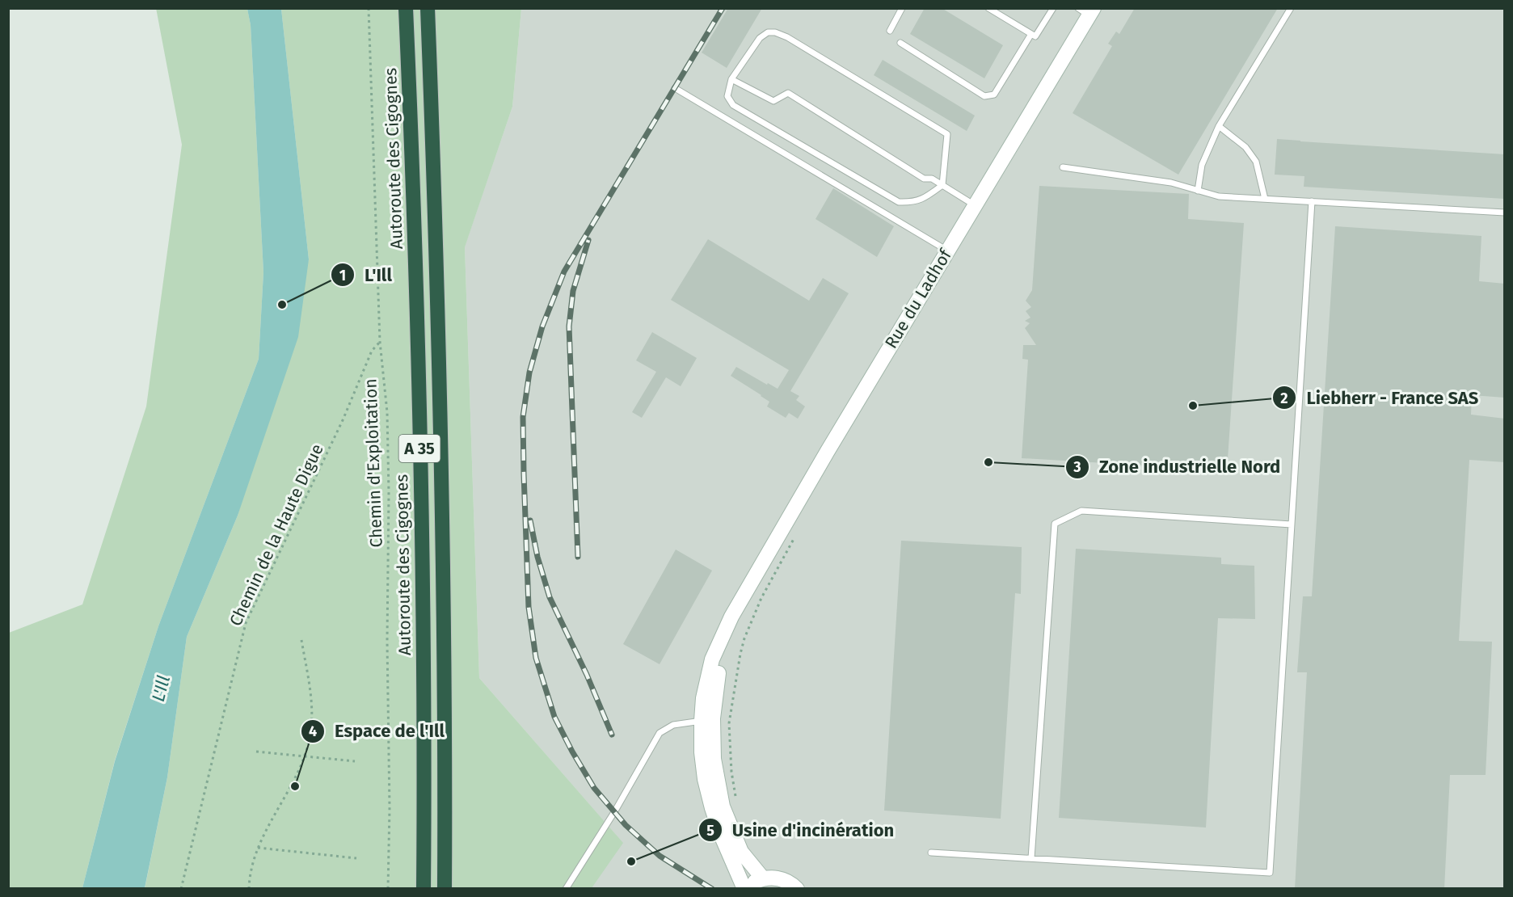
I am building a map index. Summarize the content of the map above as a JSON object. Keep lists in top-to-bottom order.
{
  "streets": {
    "highway": ["Autoroute des Cigognes", "A 35"],
    "main road": ["Rue du Ladhof"],
    "path": ["Chemin d'Exploitation", "Chemin de la Haute Digue"]
  },
  "crossings": [
    ["Chemin d'Exploitation", "Chemin de la Haute Digue"]
  ],
  "water": ["L'Ill"],
  "places": [
    "L'Ill",
    "Liebherr - France SAS",
    "Zone industrielle Nord",
    "Espace de l'Ill",
    "Usine d'incinération"
  ]
}
